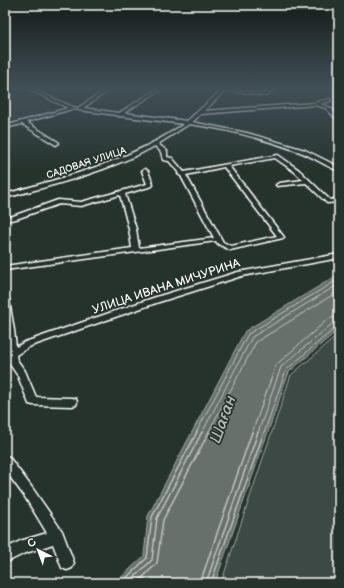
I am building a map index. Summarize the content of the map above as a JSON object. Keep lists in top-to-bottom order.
{
  "streets": {
    "street": ["САДОВАЯ УЛИЦА", "УЛИЦА ИВАНА МИЧУРИНА"]
  },
  "water": ["Шаған"],
  "north": "top left"
}
